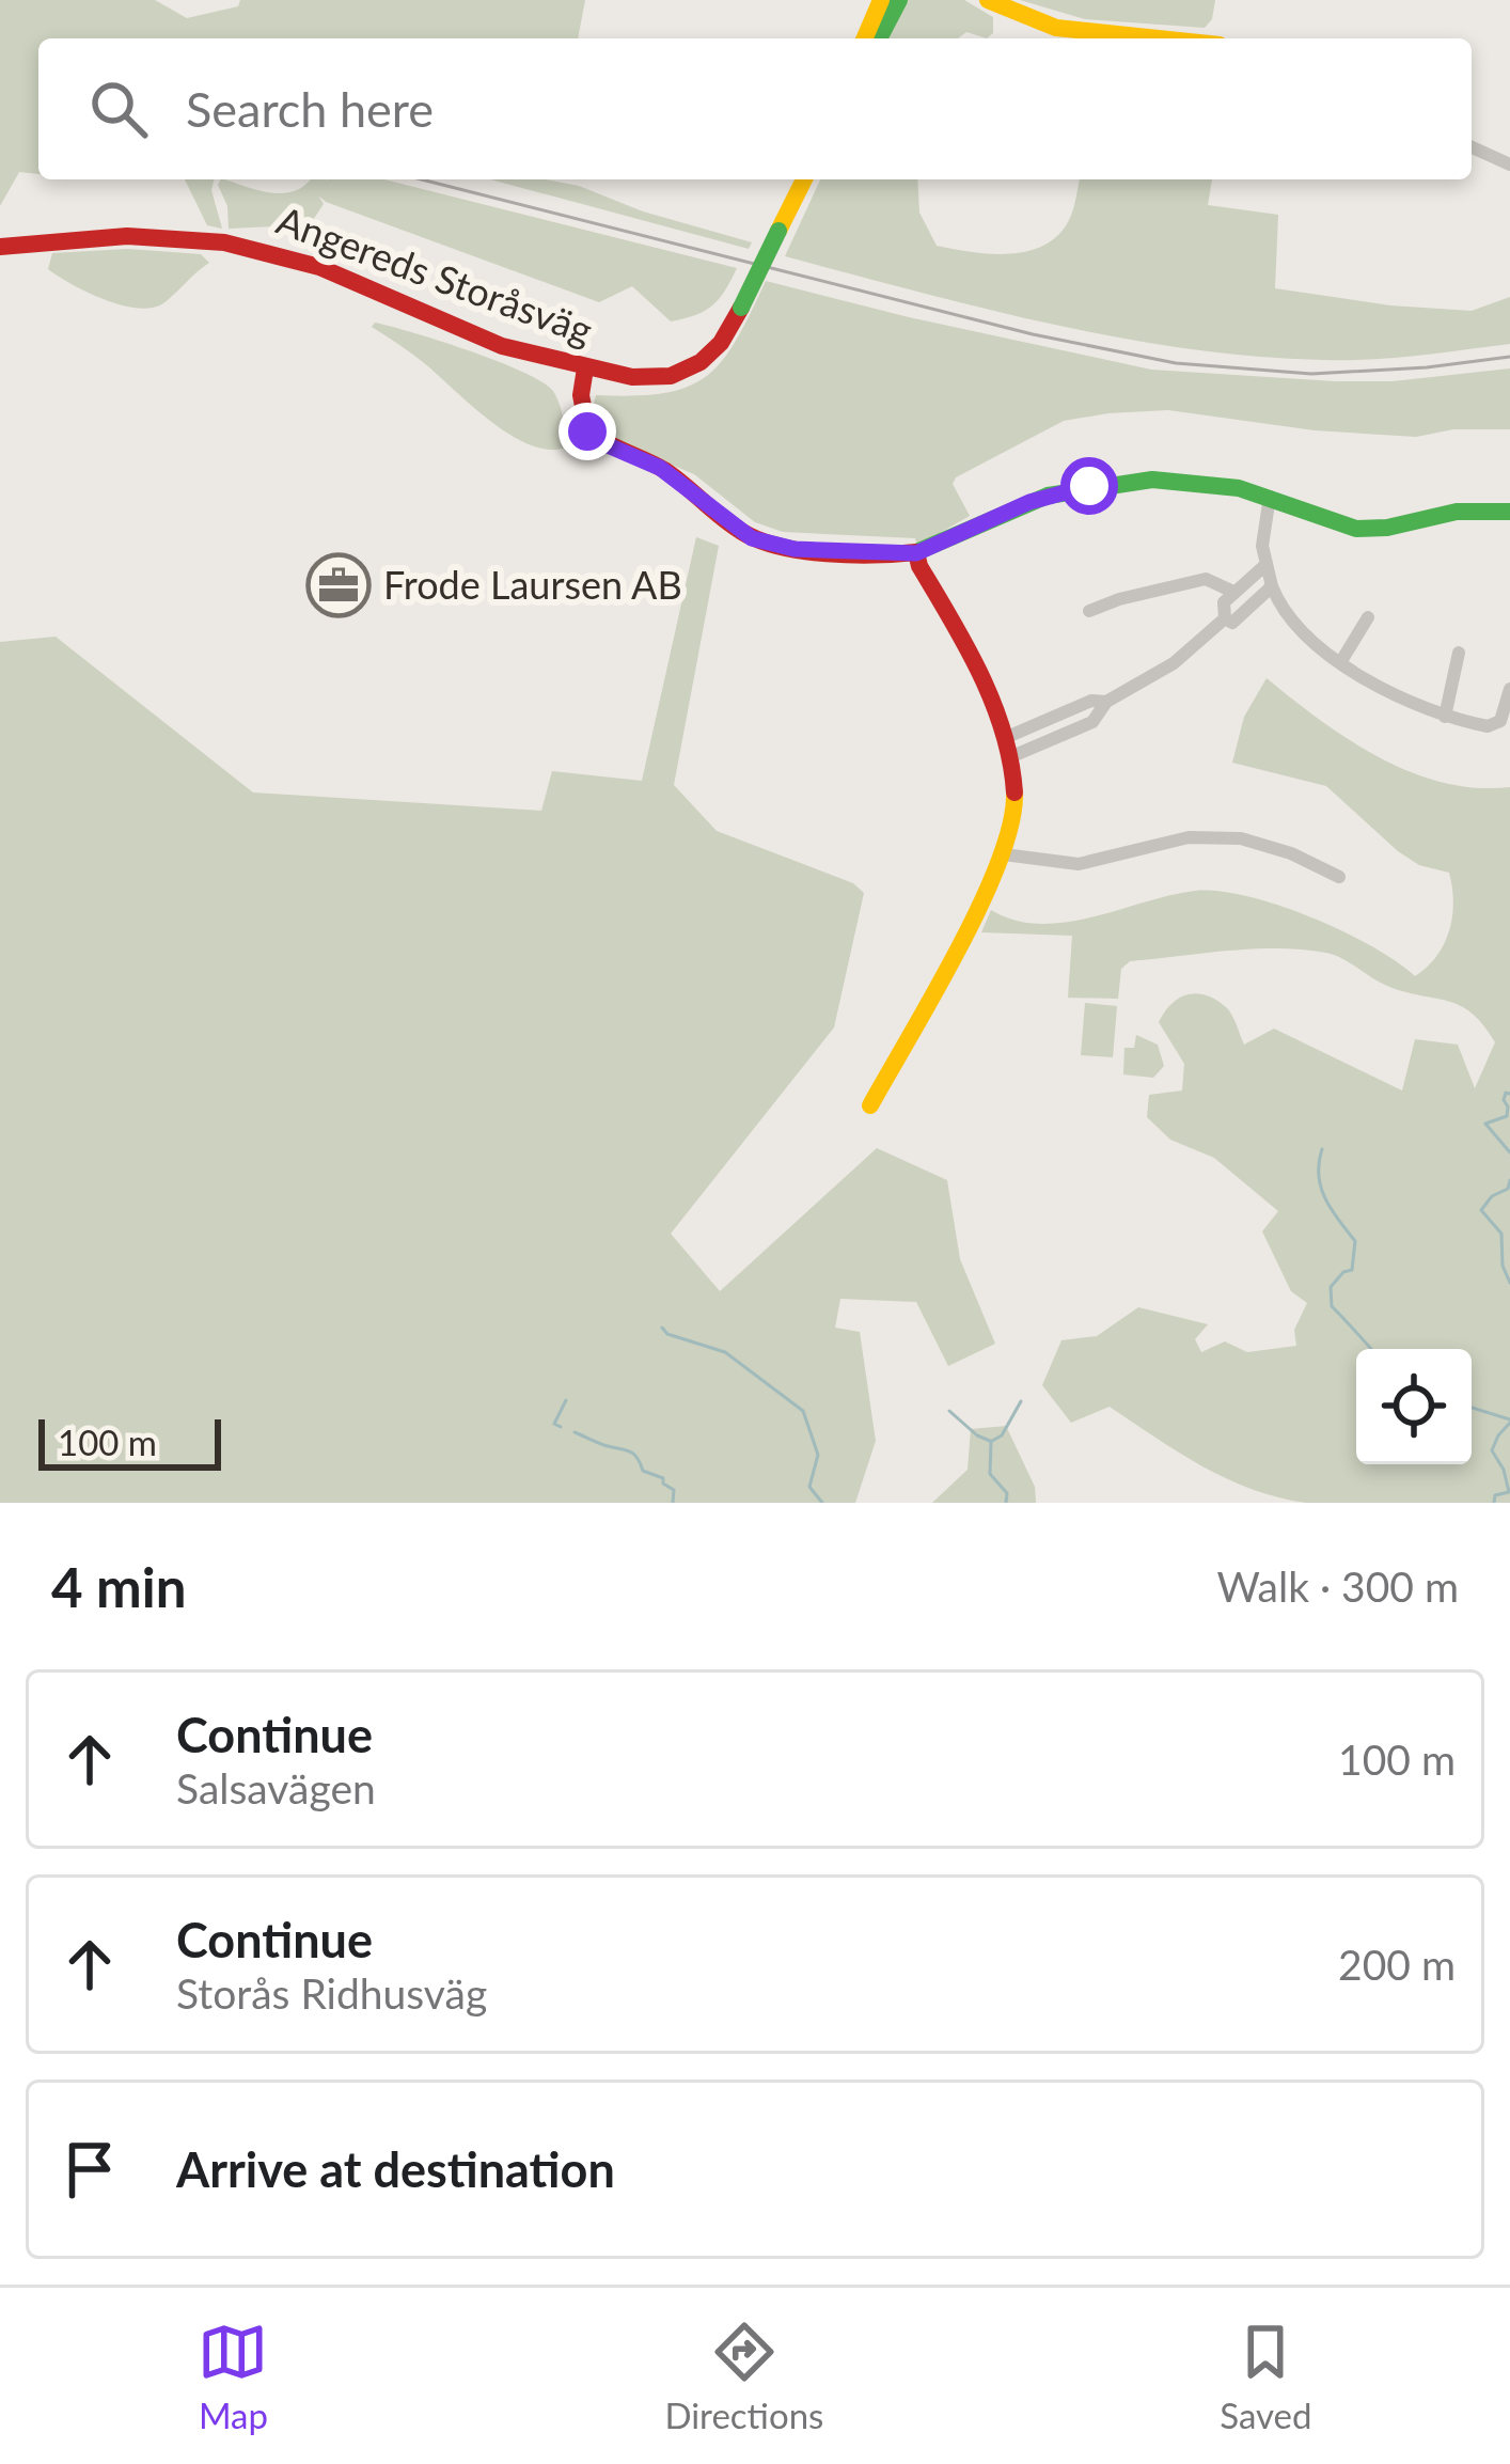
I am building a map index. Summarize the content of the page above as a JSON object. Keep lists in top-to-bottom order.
{
  "streets": {
    "street": ["Angereds Storåsväg"]
  },
  "places": {
    "office": ["Frode Laursen AB"]
  },
  "scale_bar": "100 m",
  "page": {
    "search": "Search here",
    "scale": "100 m",
    "heading": ["4 min", "Walk · 300 m"],
    "list": [
      ["Continue", "Salsavägen", "100 m"],
      ["Continue", "Storås Ridhusväg", "200 m"],
      "Arrive at destination"
    ],
    "nav": ["Map", "Directions", "Saved"]
  }
}
